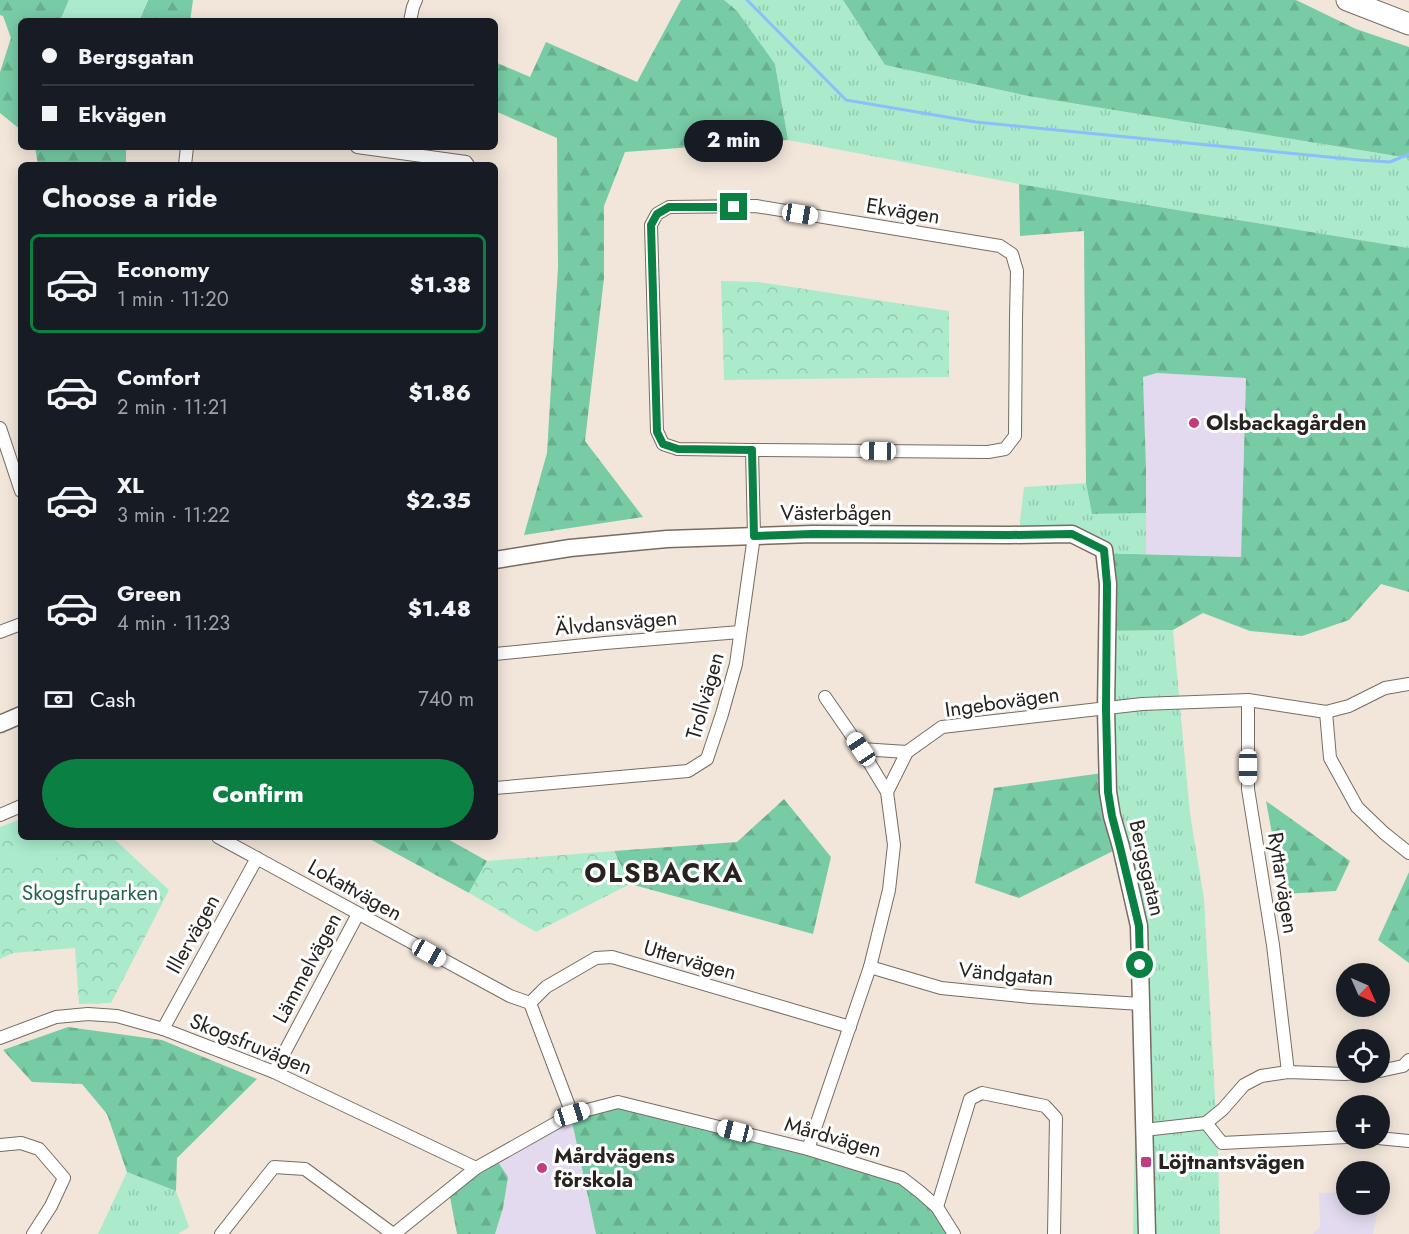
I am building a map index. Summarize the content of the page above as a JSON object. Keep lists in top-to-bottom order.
{
  "streets": {
    "street": [
      "Ekvägen",
      "Västerbågen",
      "Älvdansvägen",
      "Trollvägen",
      "Ingebovägen",
      "Bergsgatan",
      "Ryttarvägen",
      "Lokattvägen",
      "Illervägen",
      "Uttervägen",
      "Lämmelvägen",
      "Vändgatan",
      "Skogsfruvägen",
      "Mårdvägen"
    ]
  },
  "crossings": [
    ["Västerbågen", "Trollvägen"],
    ["Västerbågen", "Bergsgatan"],
    ["Älvdansvägen", "Trollvägen"],
    ["Ingebovägen", "Bergsgatan"],
    ["Ingebovägen", "Ryttarvägen"],
    ["Bergsgatan", "Vändgatan"],
    ["Lokattvägen", "Illervägen"],
    ["Lokattvägen", "Uttervägen"],
    ["Lokattvägen", "Lämmelvägen"],
    ["Illervägen", "Skogsfruvägen"],
    ["Lämmelvägen", "Skogsfruvägen"],
    ["Skogsfruvägen", "Mårdvägen"]
  ],
  "districts": ["OLSBACKA"],
  "parks": ["Skogsfruparken"],
  "places": {
    "other": ["Olsbackagården", "Mårdvägens förskola"],
    "transit": ["Löjtnantsvägen"]
  },
  "north": "bottom right",
  "page": {
    "banner": ["Bergsgatan", "Ekvägen"],
    "bubble": "2 min",
    "heading": "Choose a ride",
    "list": [
      {
        "name": "Economy",
        "note": "1 min · 11:20",
        "value": "$1.38"
      },
      {
        "name": "Comfort",
        "note": "2 min · 11:21",
        "value": "$1.86"
      },
      {
        "name": "XL",
        "note": "3 min · 11:22",
        "value": "$2.35"
      },
      {
        "name": "Green",
        "note": "4 min · 11:23",
        "value": "$1.48"
      }
    ],
    "pay": ["Cash", "740 m"],
    "buttons": "Confirm",
    "map_buttons": ["+", "−"]
  }
}
